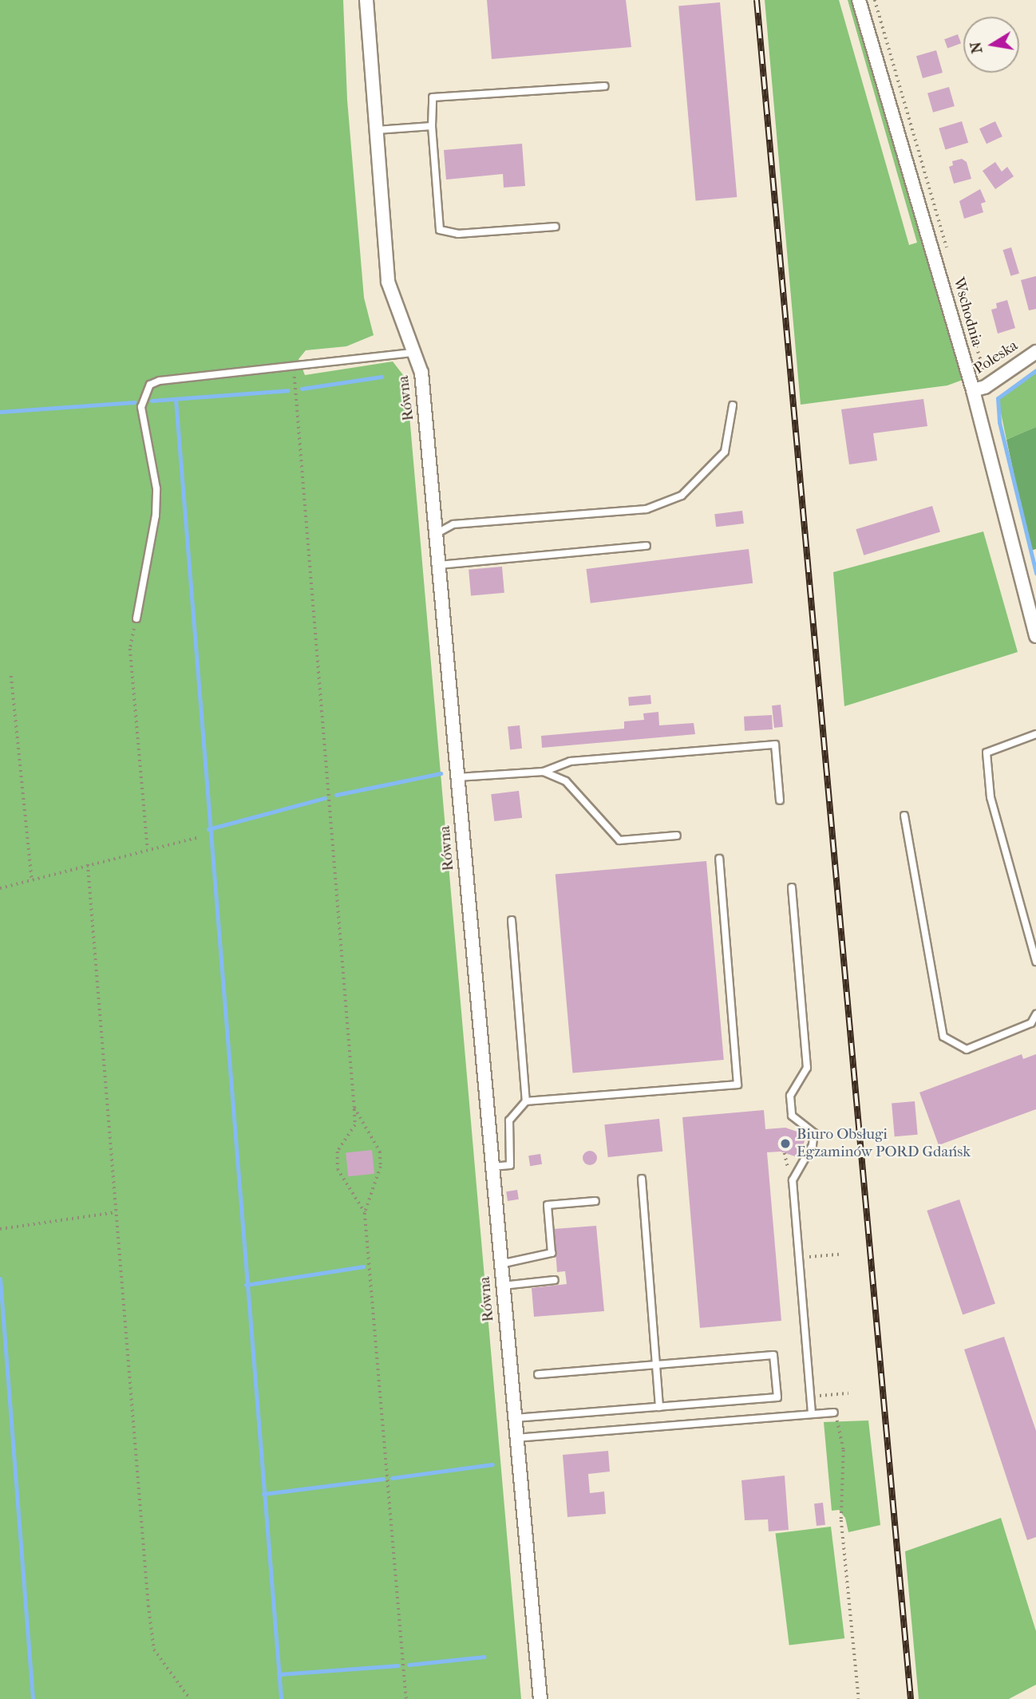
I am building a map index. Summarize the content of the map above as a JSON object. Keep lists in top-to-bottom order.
{
  "streets": {
    "street": ["Wschodnia", "Poleska", "Równa"]
  },
  "crossings": [
    ["Wschodnia", "Poleska"]
  ],
  "places": ["Biuro Obsługi Egzaminów PORD Gdańsk"],
  "north": "left"
}
